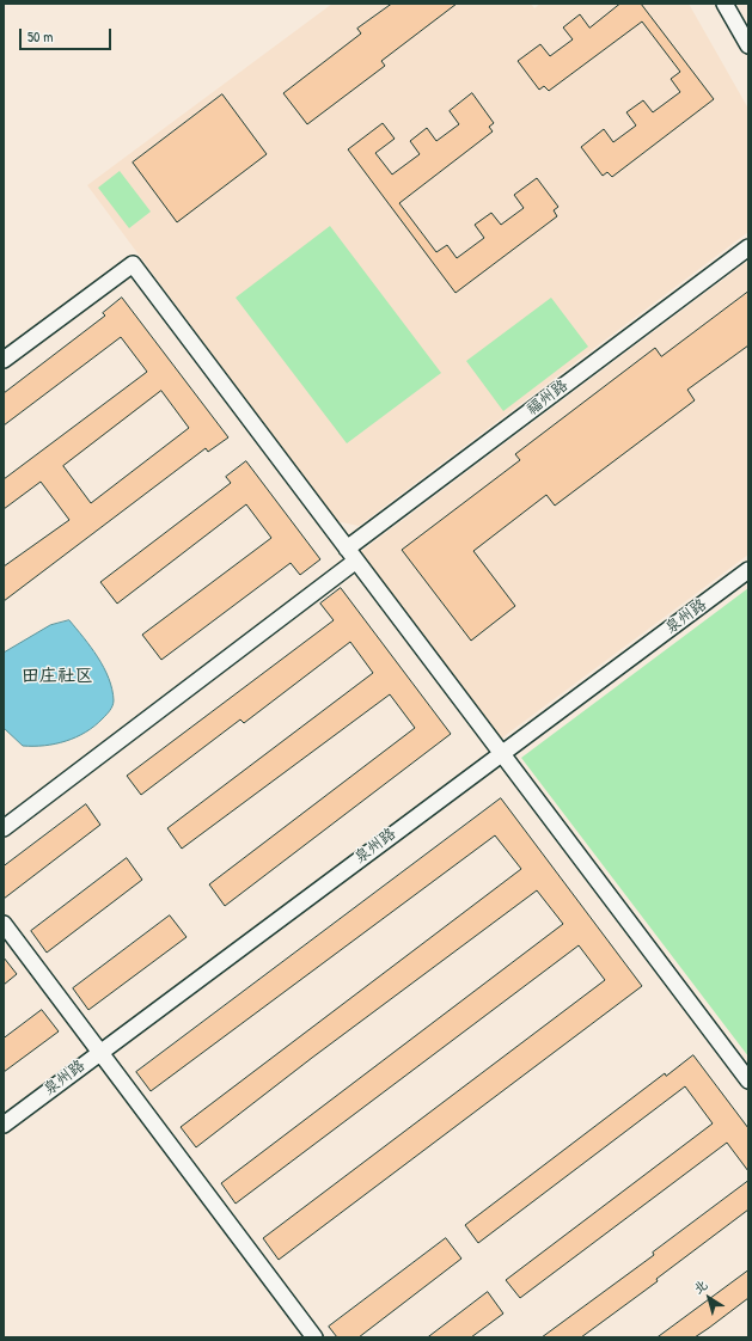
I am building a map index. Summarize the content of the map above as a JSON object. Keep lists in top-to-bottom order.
{
  "streets": {
    "street": ["福州路", "泉州路"]
  },
  "districts": ["田庄社区"],
  "scale_bar": "50 m",
  "north": "top left"
}
